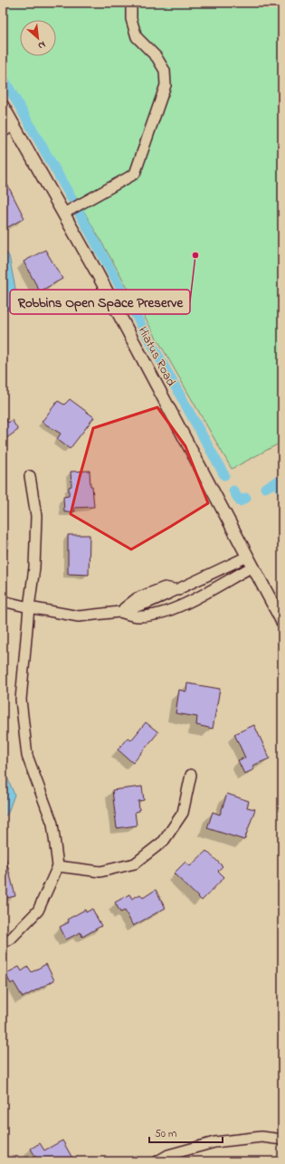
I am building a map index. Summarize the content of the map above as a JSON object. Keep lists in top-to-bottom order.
{
  "streets": {
    "street": ["Hiatus Road"]
  },
  "places": ["Robbins Open Space Preserve"],
  "scale_bar": "50 m",
  "north": "bottom right"
}
